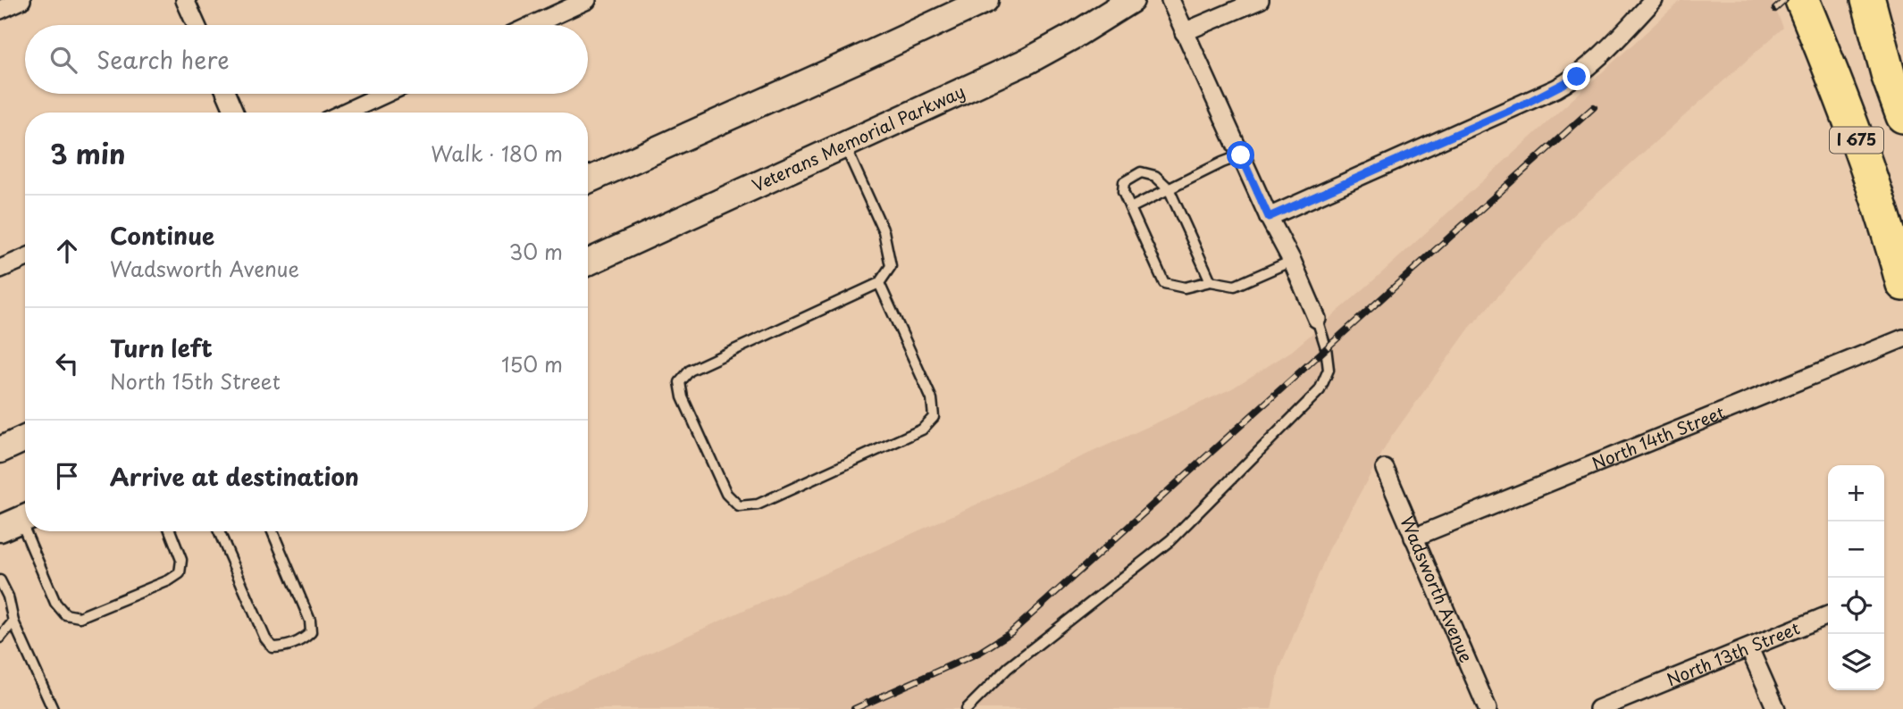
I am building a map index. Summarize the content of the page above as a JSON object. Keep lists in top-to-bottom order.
{
  "streets": {
    "highway": ["I 675"],
    "street": [
      "Veterans Memorial Parkway",
      "North 14th Street",
      "Wadsworth Avenue",
      "North 13th Street"
    ]
  },
  "crossings": [
    ["North 14th Street", "Wadsworth Avenue"]
  ],
  "page": {
    "search": "Search here",
    "heading": ["3 min", "Walk · 180 m"],
    "list": [
      ["Continue", "Wadsworth Avenue", "30 m"],
      ["Turn left", "North 15th Street", "150 m"],
      "Arrive at destination"
    ],
    "map_buttons": ["+", "−"]
  }
}
